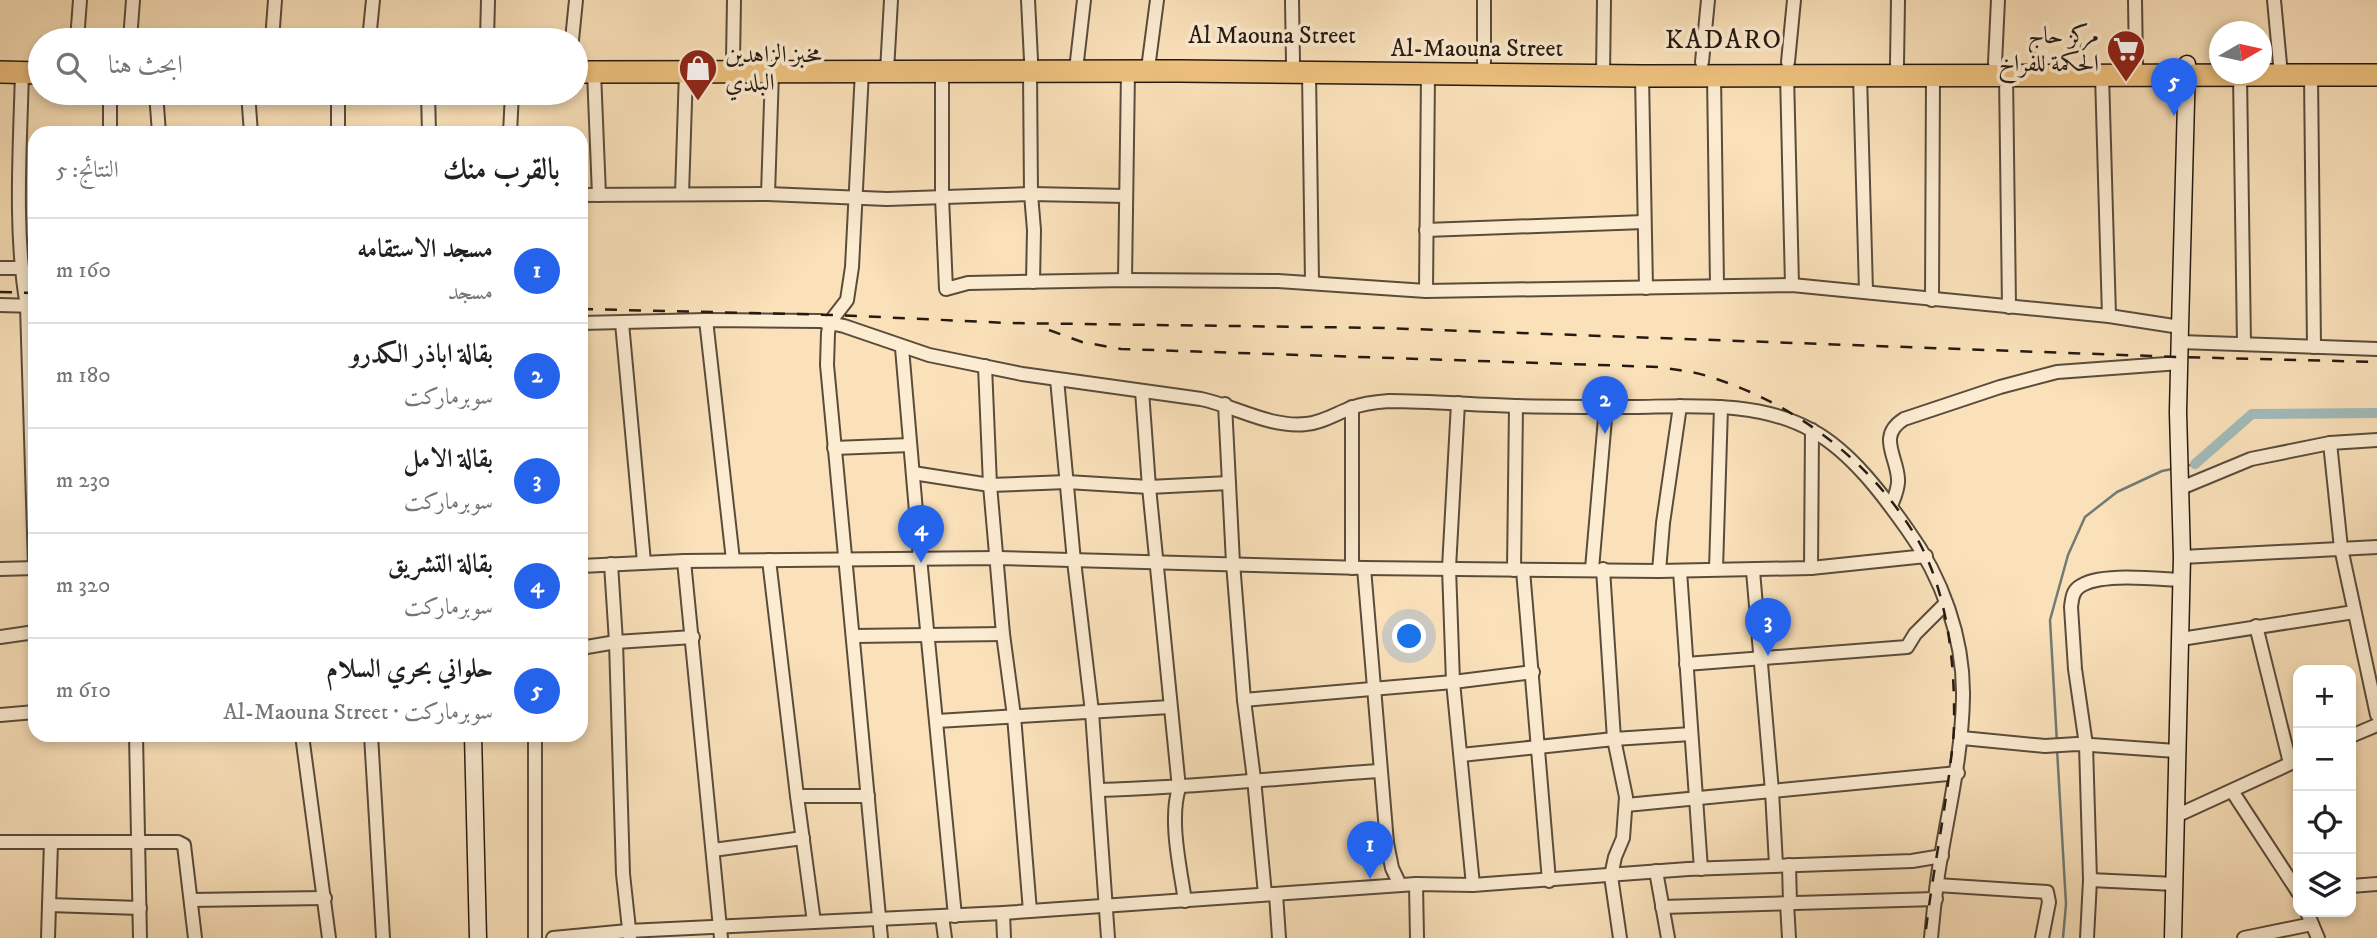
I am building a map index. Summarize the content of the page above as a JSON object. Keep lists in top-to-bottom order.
{
  "streets": {
    "highway": ["Al Maouna Street", "Al-Maouna Street"]
  },
  "crossings": [
    ["Al Maouna Street", "Al-Maouna Street"]
  ],
  "districts": ["KADARO"],
  "places": {
    "supermarket": ["مركز حاج الحكمة للفراخ"],
    "shop": ["مخبز الزاهدين البلدي"]
  },
  "north": "right",
  "page": {
    "search": "ابحث هنا",
    "pins": [
      "5",
      "2",
      "4",
      "3",
      "1"
    ],
    "heading": ["بالقرب منك", "النتائج: 5"],
    "list": [
      {
        "mark": "1",
        "name": "مسجد الاستقامه",
        "note": "مسجد",
        "value": "160 m"
      },
      {
        "mark": "2",
        "name": "بقالة اباذر الكدرو",
        "note": "سوبرماركت",
        "value": "180 m"
      },
      {
        "mark": "3",
        "name": "بقالة الامل",
        "note": "سوبرماركت",
        "value": "230 m"
      },
      {
        "mark": "4",
        "name": "بقالة التشريق",
        "note": "سوبرماركت",
        "value": "320 m"
      },
      {
        "mark": "5",
        "name": "حلواني بحري السلام",
        "note": "سوبرماركت · Al-Maouna Street",
        "value": "610 m"
      }
    ],
    "map_buttons": ["+", "−"]
  }
}
